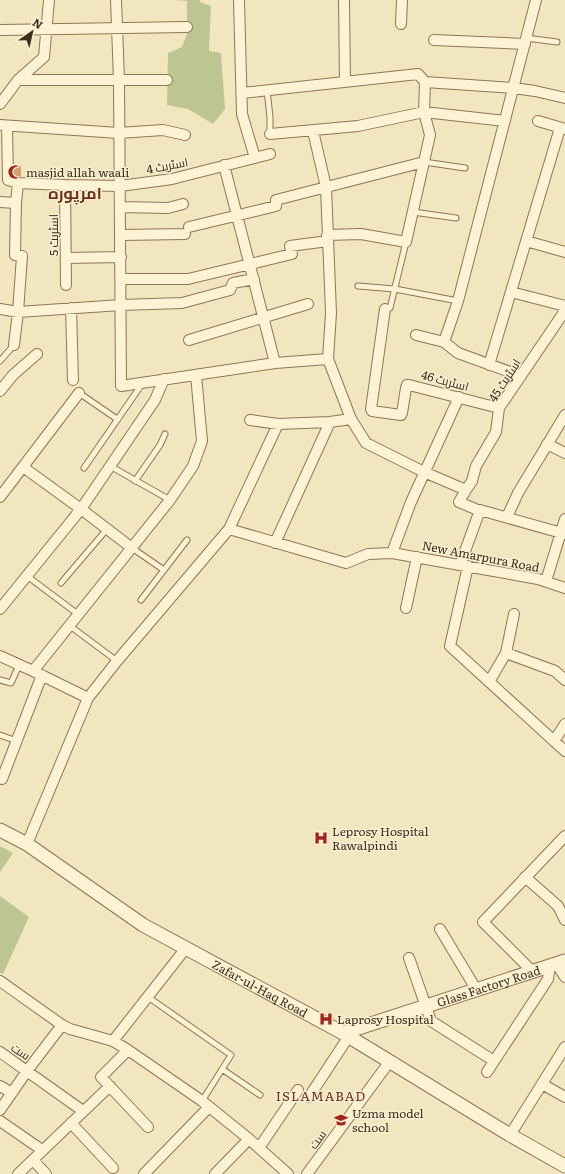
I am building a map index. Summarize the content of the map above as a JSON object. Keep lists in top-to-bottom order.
{
  "streets": {
    "street": [
      "اسٹریٹ 4",
      "اسٹریٹ 5",
      "اسٹریٹ 46",
      "اسٹریٹ 45",
      "New Amarpura Road",
      "Glass Factory Road",
      "Zafar-ul-Haq Road",
      "ست"
    ]
  },
  "crossings": [
    ["اسٹریٹ 4", "اسٹریٹ 5"],
    ["اسٹریٹ 46", "اسٹریٹ 45"],
    ["Glass Factory Road", "Zafar-ul-Haq Road"],
    ["Zafar-ul-Haq Road", "ست"]
  ],
  "districts": ["امرپورہ", "ISLAMABAD"],
  "places": {
    "mosque": ["masjid allah waali"],
    "hospital": ["Leprosy Hospital Rawalpindi", "Laprosy Hospital"],
    "school or university": ["Uzma model school"]
  },
  "north": "top right"
}
